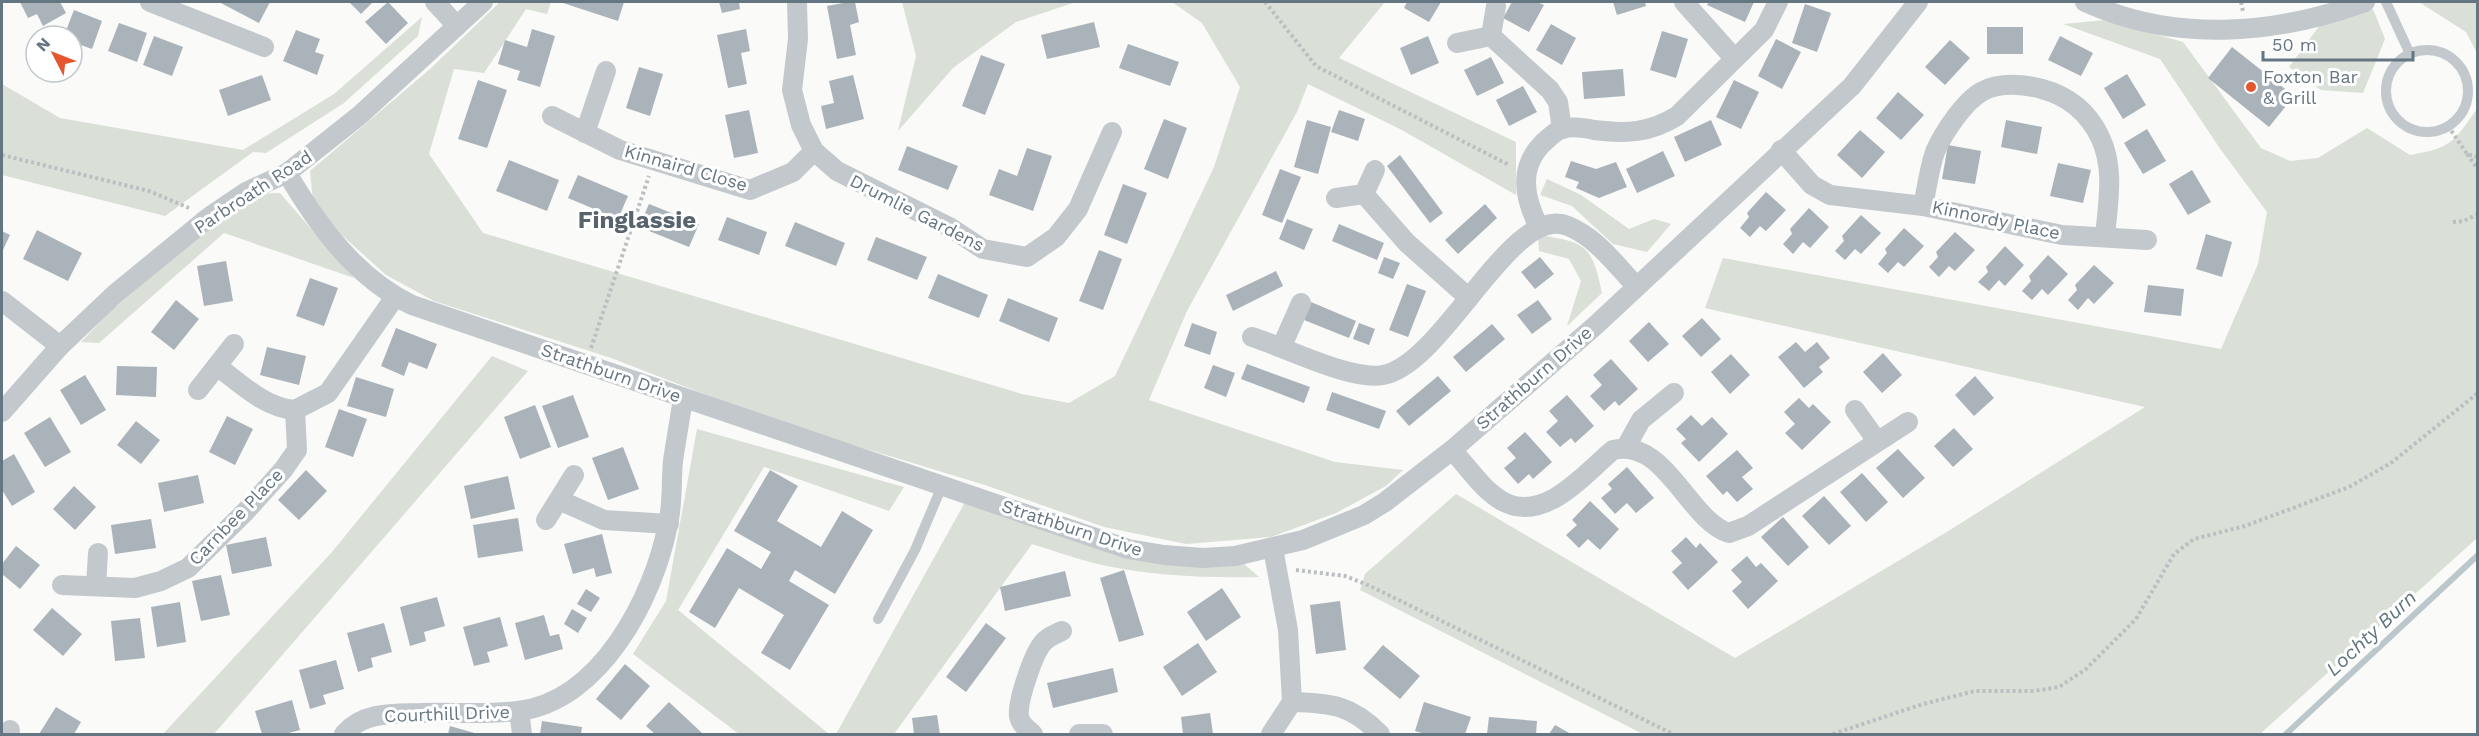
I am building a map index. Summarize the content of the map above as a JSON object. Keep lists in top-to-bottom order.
{
  "streets": {
    "street": [
      "Kinnaird Close",
      "Parbroath Road",
      "Drumlie Gardens",
      "Kinnordy Place",
      "Strathburn Drive",
      "Carnbee Place",
      "Courthill Drive"
    ]
  },
  "crossings": [
    ["Kinnaird Close", "Drumlie Gardens"],
    ["Parbroath Road", "Strathburn Drive"],
    ["Kinnordy Place", "Strathburn Drive"],
    ["Strathburn Drive", "Courthill Drive"]
  ],
  "districts": ["Finglassie"],
  "water": ["Lochty Burn"],
  "places": ["Foxton Bar & Grill"],
  "scale_bar": "50 m",
  "north": "top left"
}
